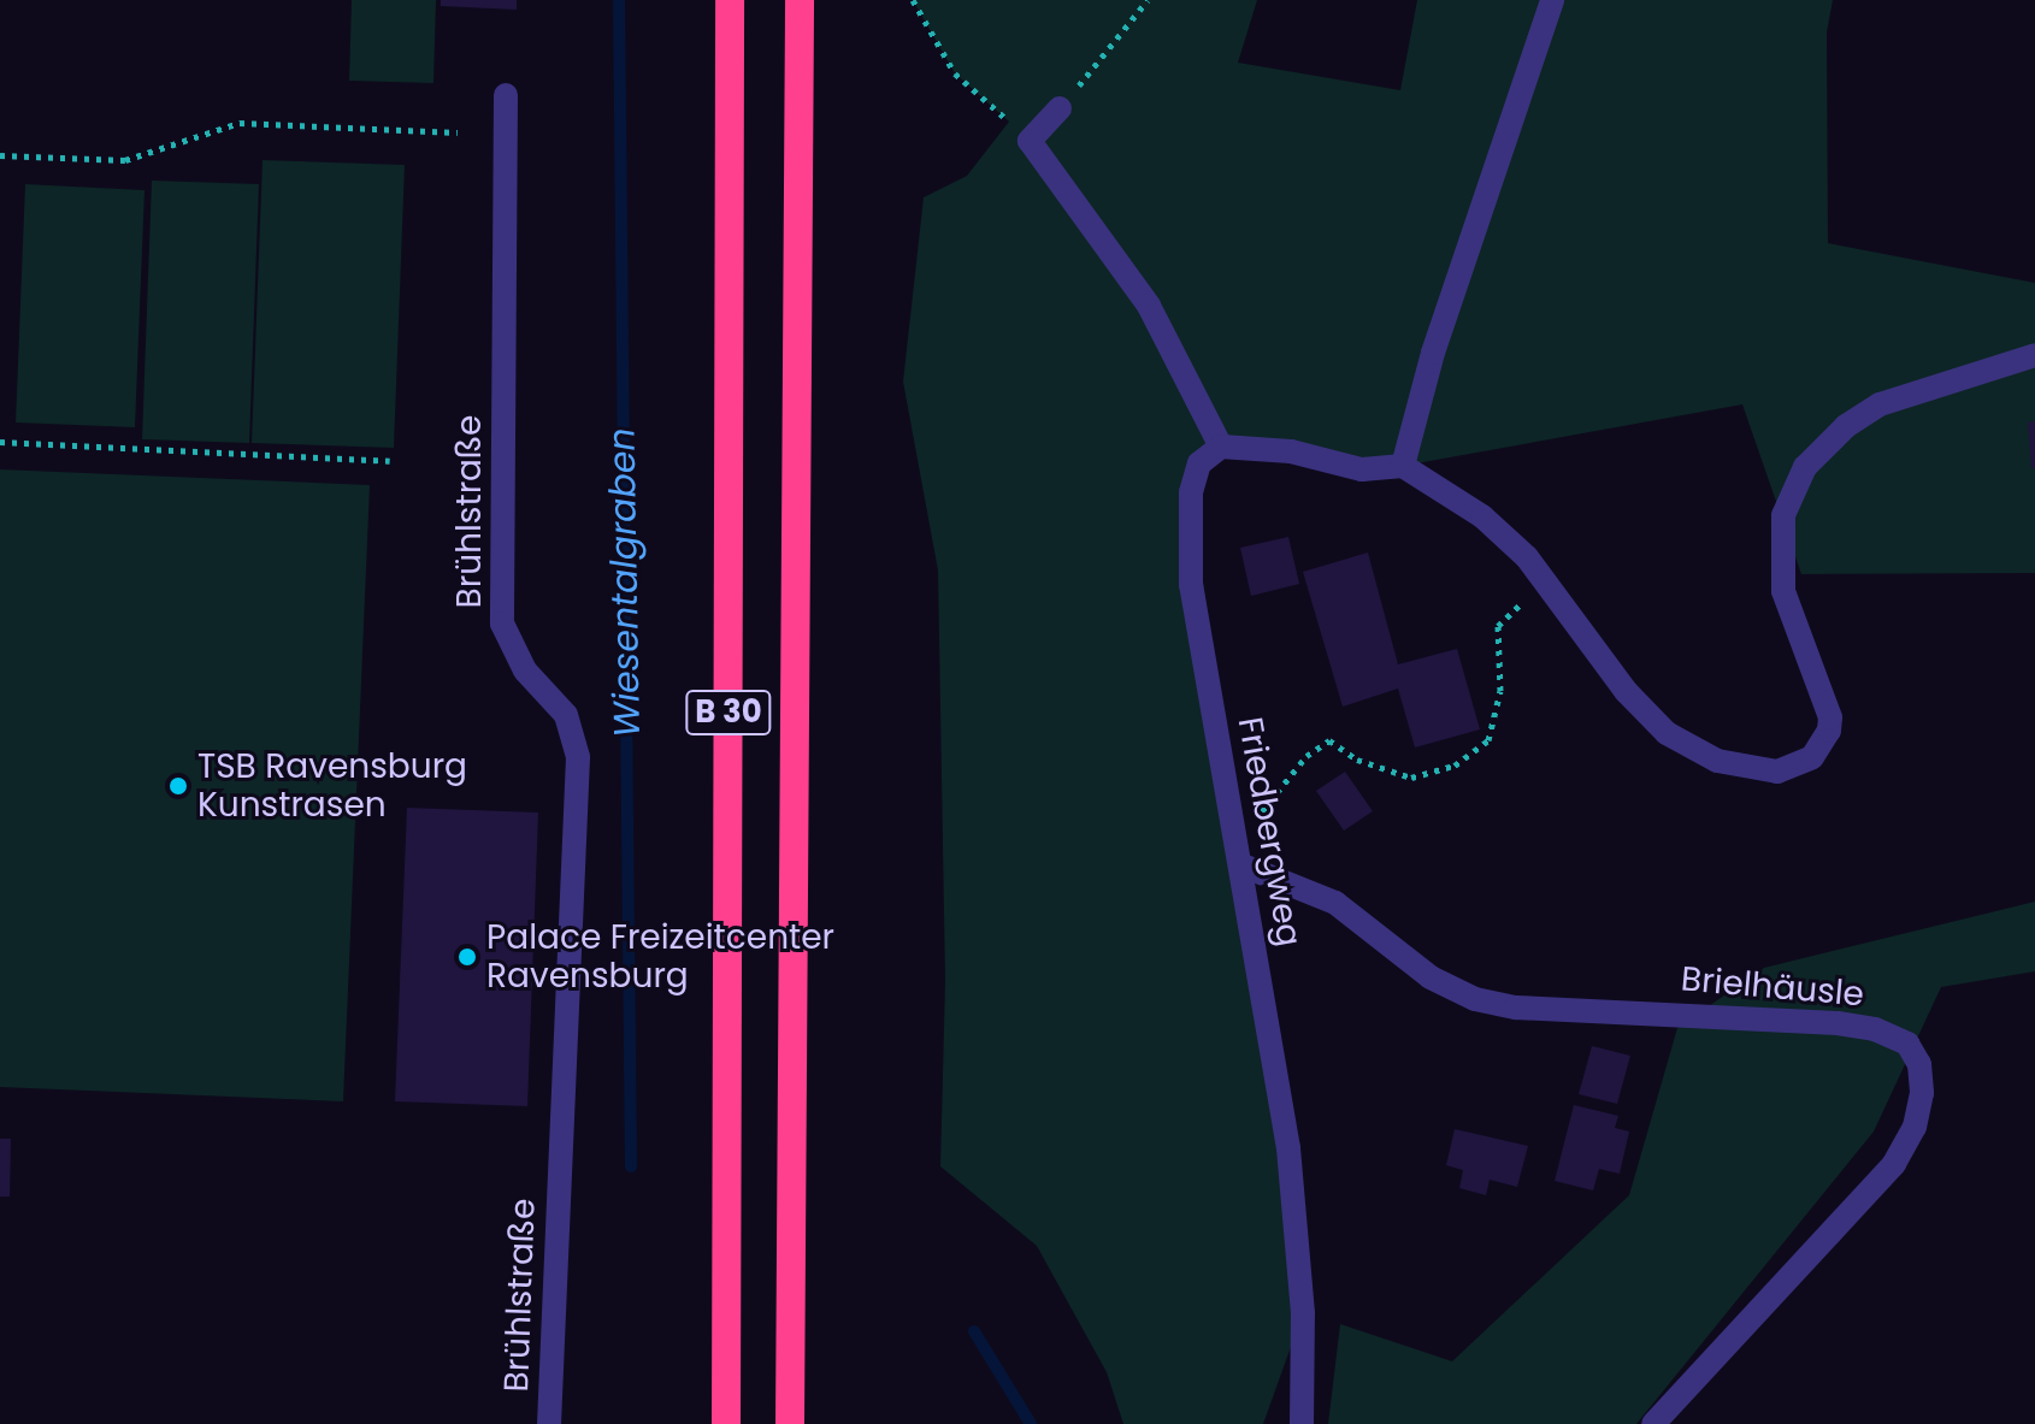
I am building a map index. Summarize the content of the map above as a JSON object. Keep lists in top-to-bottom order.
{
  "streets": {
    "highway": ["B 30"],
    "street": ["Brühlstraße", "Friedbergweg", "Brielhäusle"]
  },
  "crossings": [
    ["Friedbergweg", "Brielhäusle"]
  ],
  "water": ["Wiesentalgraben"],
  "places": ["TSB Ravensburg Kunstrasen", "Palace Freizeitcenter Ravensburg"]
}
